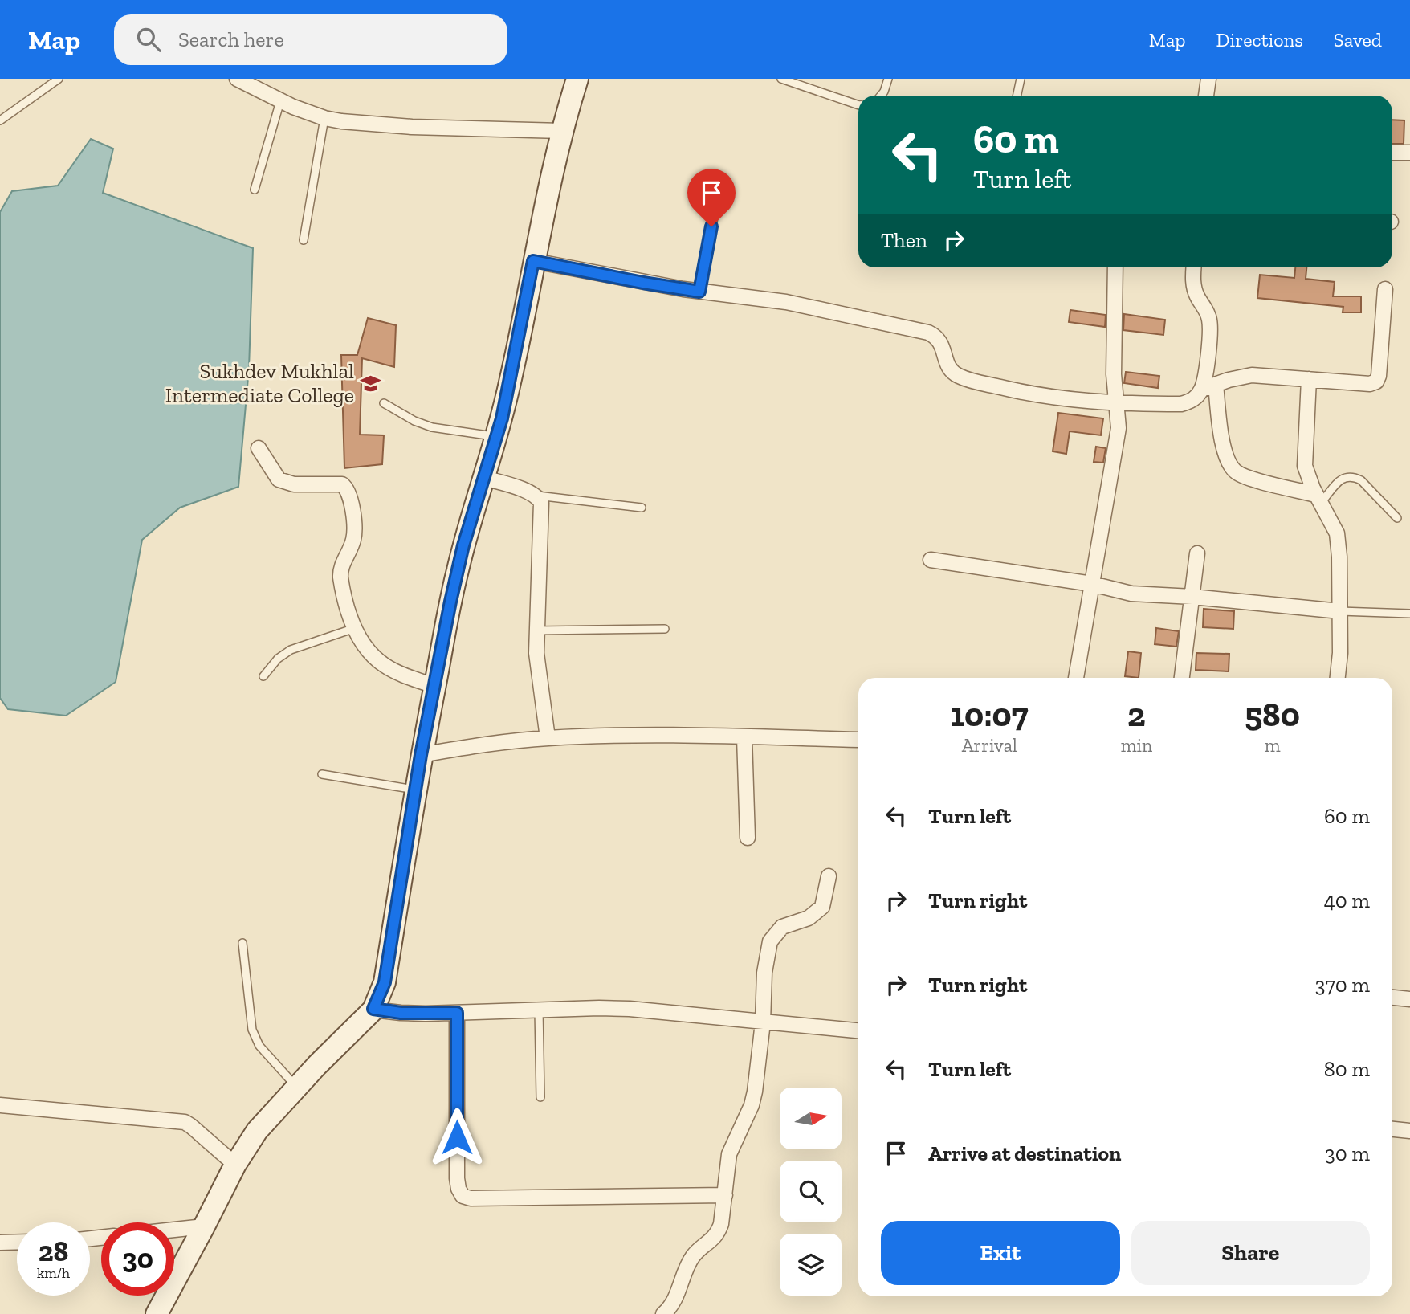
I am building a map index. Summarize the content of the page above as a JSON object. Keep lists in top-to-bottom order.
{
  "places": {
    "school or university": ["Sukhdev Mukhlal Intermediate College"]
  },
  "north": "right",
  "page": {
    "header": "Map",
    "search": "Search here",
    "nav": ["Map", "Directions", "Saved"],
    "turn": ["60 m", "Turn left"],
    "then": "Then",
    "eta": [
      "10:07",
      "Arrival",
      "2",
      "min",
      "580",
      "m"
    ],
    "list": [
      {
        "name": "Turn left",
        "value": "60 m"
      },
      {
        "name": "Turn right",
        "value": "40 m"
      },
      {
        "name": "Turn right",
        "value": "370 m"
      },
      {
        "name": "Turn left",
        "value": "80 m"
      },
      {
        "name": "Arrive at destination",
        "value": "30 m"
      }
    ],
    "buttons": ["Exit", "Share"],
    "speed": "28 km/h",
    "limit": "30"
  }
}
